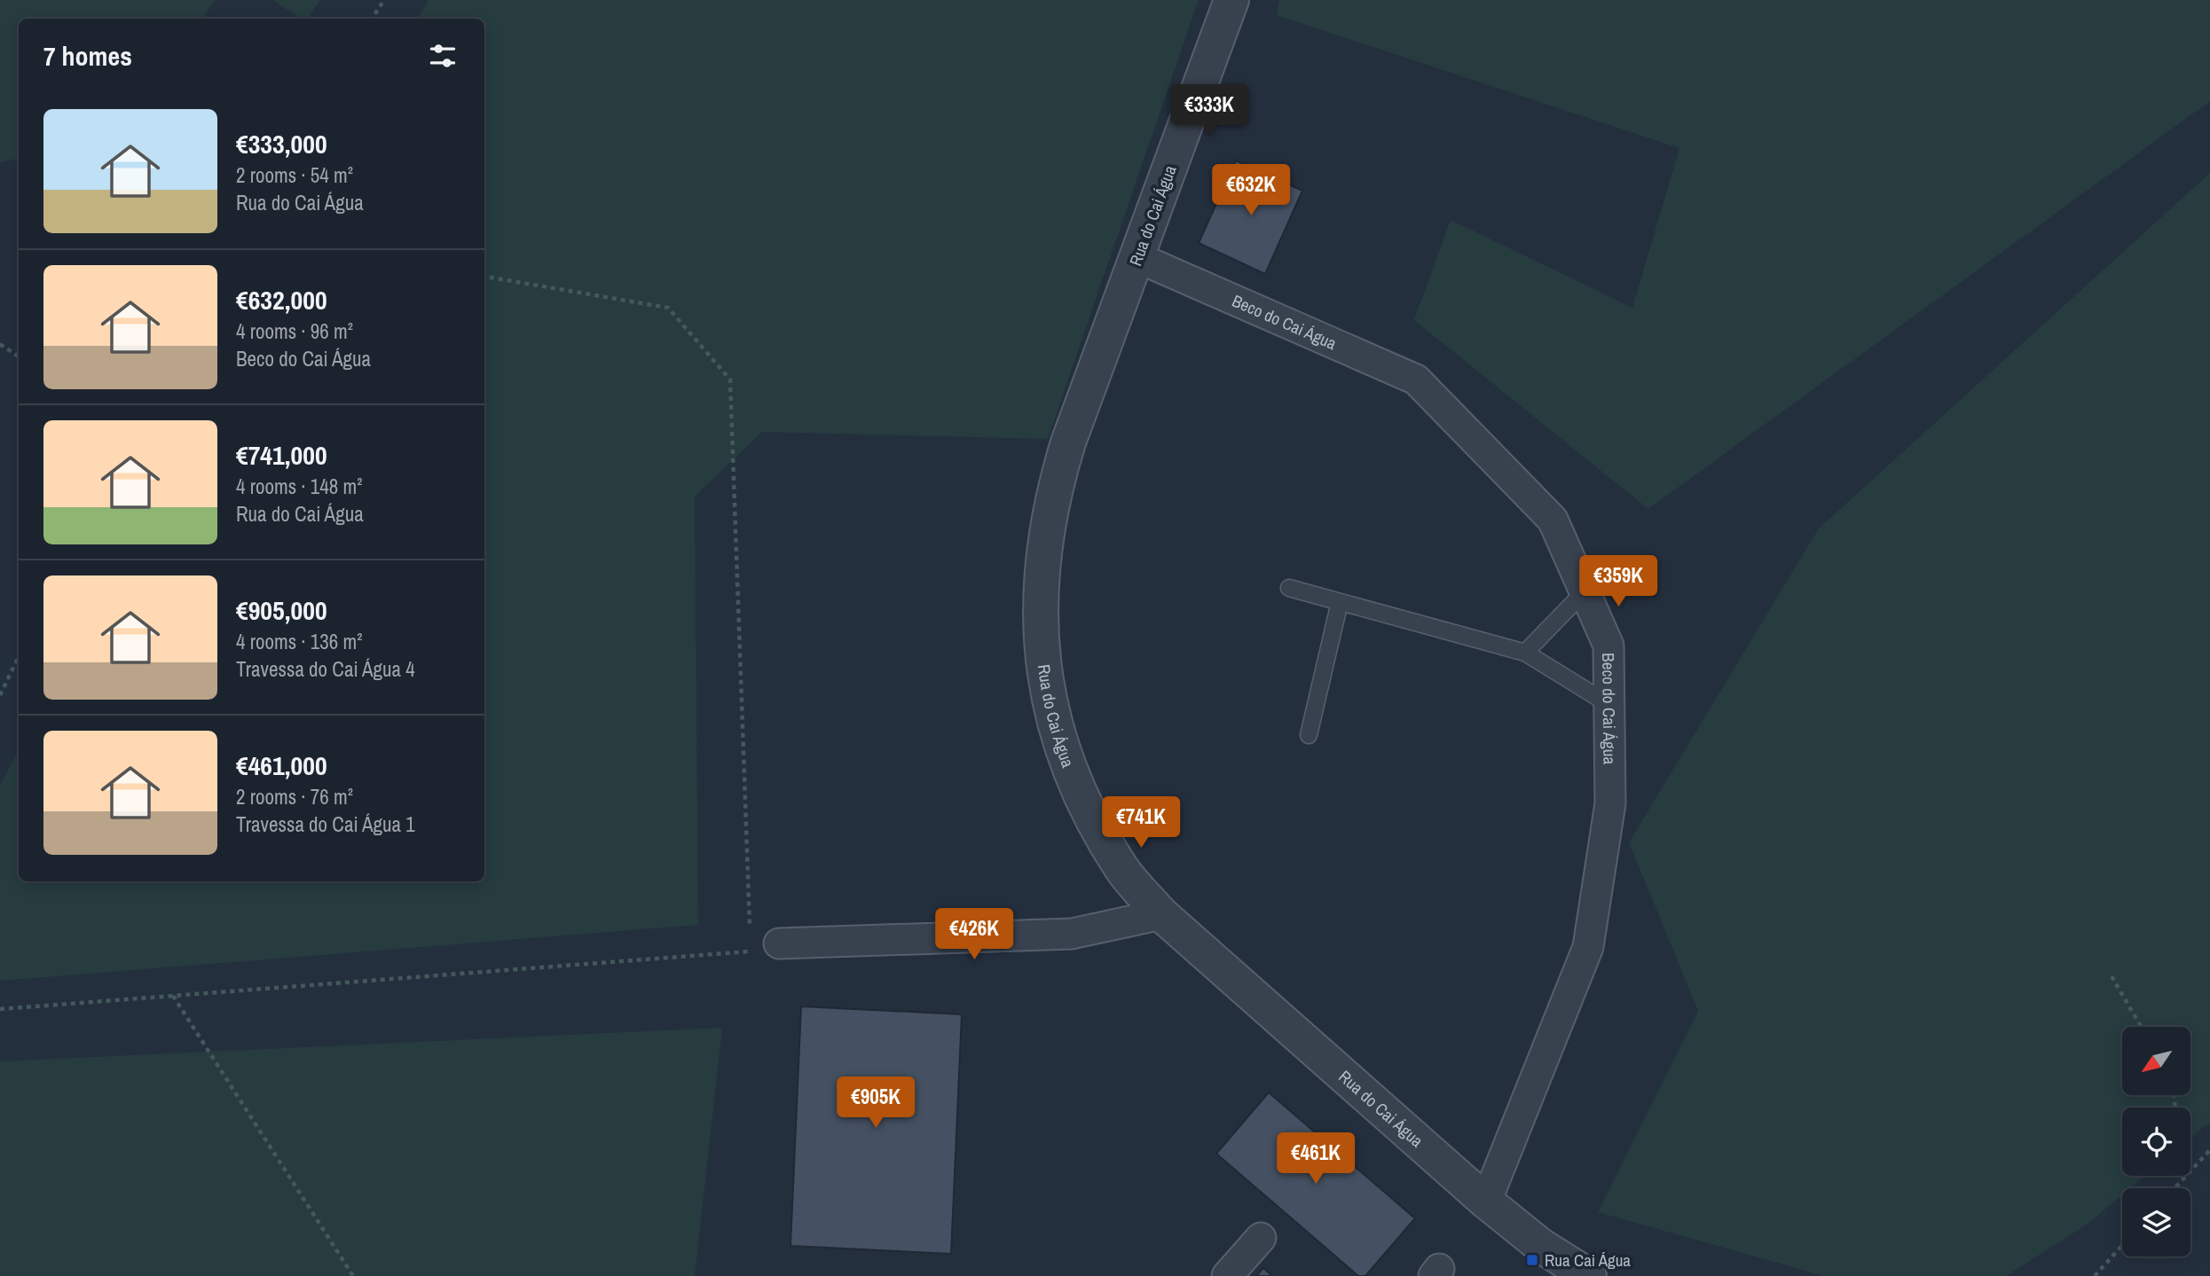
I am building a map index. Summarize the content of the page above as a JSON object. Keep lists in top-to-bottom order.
{
  "streets": {
    "street": ["Rua do Cai Água", "Beco do Cai Água"]
  },
  "crossings": [
    ["Rua do Cai Água", "Beco do Cai Água"]
  ],
  "places": {
    "transit": ["Rua Cai Água"]
  },
  "north": "bottom left",
  "page": {
    "heading": "7 homes",
    "price": [
      "€333K",
      "€632K",
      "€359K",
      "€741K",
      "€426K",
      "€905K",
      "€461K"
    ],
    "list": [
      {
        "name": "€333,000",
        "note": "2 rooms · 54 m² · Rua do Cai Água"
      },
      {
        "name": "€632,000",
        "note": "4 rooms · 96 m² · Beco do Cai Água"
      },
      {
        "name": "€741,000",
        "note": "4 rooms · 148 m² · Rua do Cai Água"
      },
      {
        "name": "€905,000",
        "note": "4 rooms · 136 m² · Travessa do Cai Água 4"
      },
      {
        "name": "€461,000",
        "note": "2 rooms · 76 m² · Travessa do Cai Água 1"
      }
    ]
  }
}
